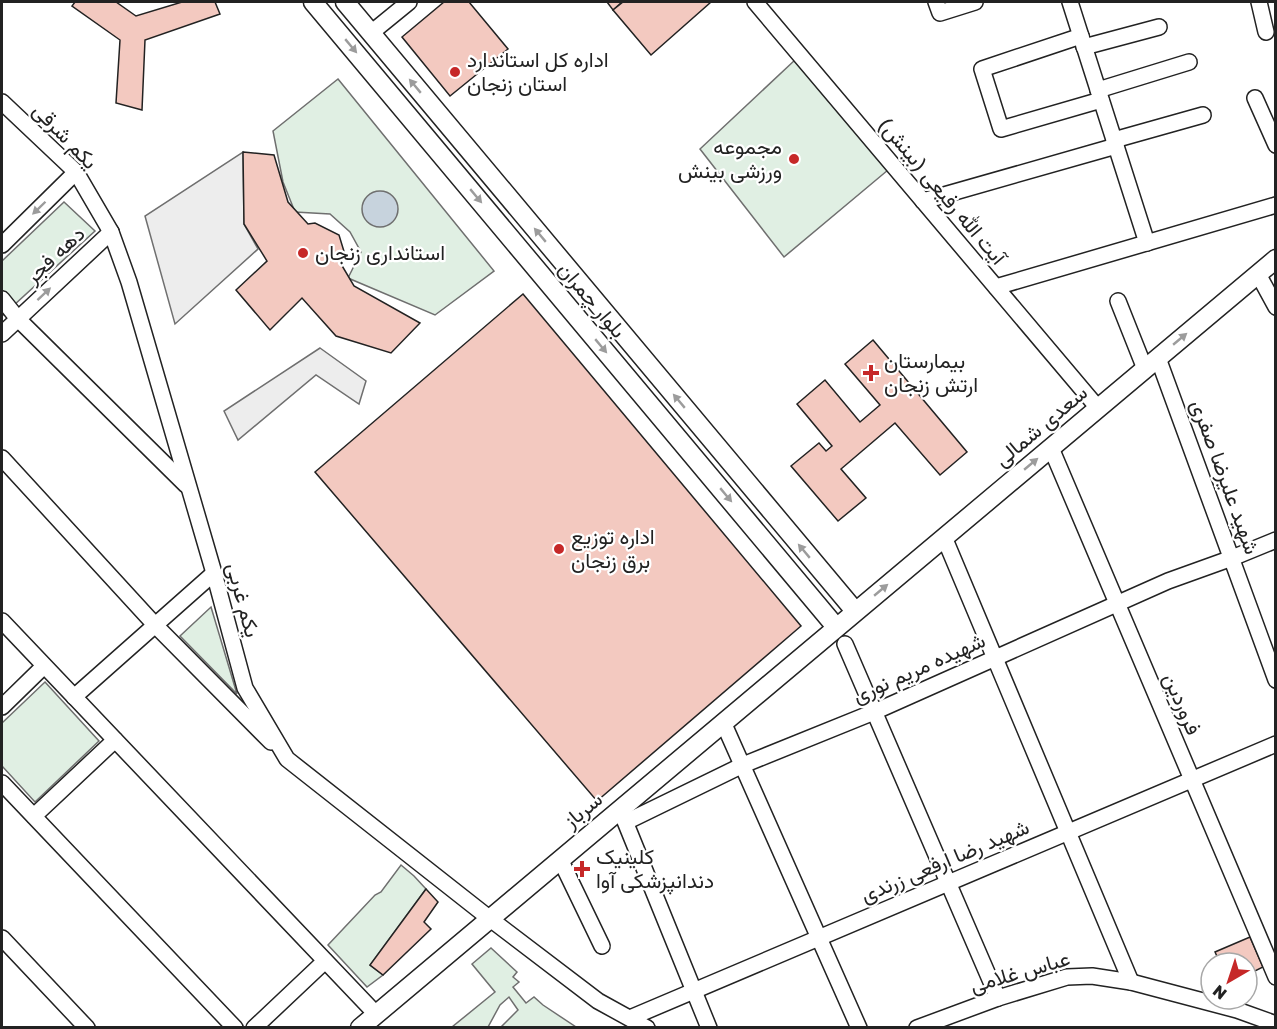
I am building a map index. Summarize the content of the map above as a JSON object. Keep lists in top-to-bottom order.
{
  "streets": {
    "main road": ["بلوار چمران", "سعدی شمالی", "سرباز"],
    "street": [
      "یکم شرقی",
      "آیت الله رفیعی (بینش)",
      "دهه فجر",
      "شهید علیرضا صفری",
      "یکم غربی",
      "شهیده مریم نوری",
      "فروردین",
      "شهید رضا ارفعی زرندی",
      "عباس غلامی"
    ]
  },
  "crossings": [
    ["یکم شرقی", "دهه فجر"],
    ["یکم شرقی", "یکم غربی"],
    ["آیت الله رفیعی (بینش)", "سعدی شمالی"],
    ["دهه فجر", "یکم غربی"],
    ["بلوار چمران", "سعدی شمالی"],
    ["بلوار چمران", "سرباز"],
    ["سعدی شمالی", "شهید علیرضا صفری"],
    ["سعدی شمالی", "فروردین"],
    ["سعدی شمالی", "سرباز"],
    ["شهید علیرضا صفری", "شهیده مریم نوری"],
    ["یکم غربی", "سرباز"],
    ["شهیده مریم نوری", "فروردین"],
    ["شهیده مریم نوری", "سرباز"],
    ["فروردین", "شهید رضا ارفعی زرندی"]
  ],
  "one_way": ["سعدی شمالی"],
  "places": {
    "other": [
      "اداره کل استاندارد استان زنجان",
      "مجموعه ورزشی بینش",
      "استانداری زنجان",
      "اداره توزیع برق زنجان"
    ],
    "health": ["بیمارستان ارتش زنجان", "کلینیک دندانپزشکی آوا"]
  },
  "north": "bottom left"
}
